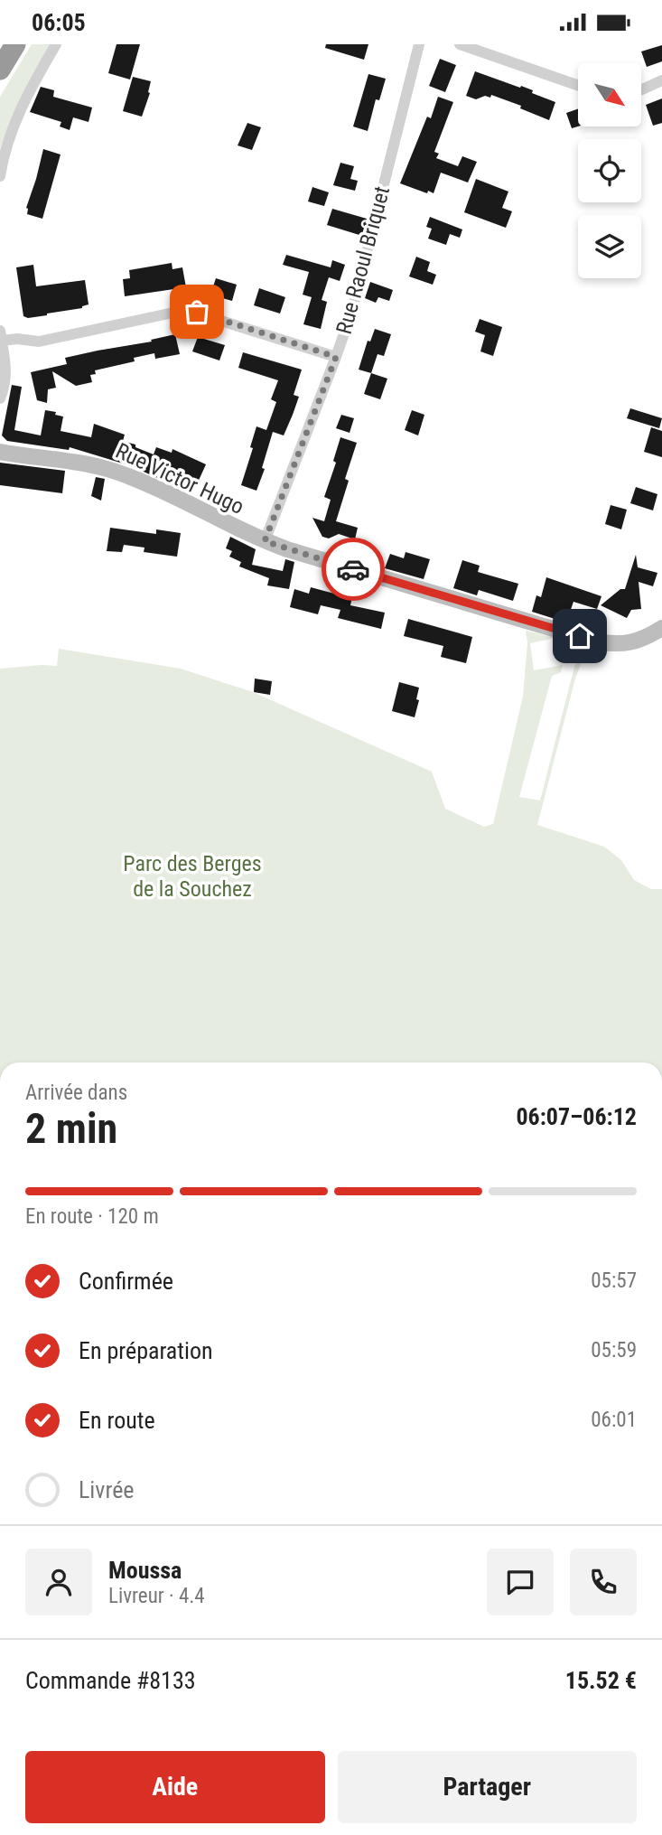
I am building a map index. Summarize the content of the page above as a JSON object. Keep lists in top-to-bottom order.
{
  "streets": {
    "street": ["Rue Raoul Briquet", "Rue Victor Hugo"]
  },
  "crossings": [
    ["Rue Raoul Briquet", "Rue Victor Hugo"]
  ],
  "parks": ["Parc des Berges de la Souchez"],
  "north": "bottom right",
  "page": {
    "status": "06:05",
    "heading": ["2 min", "Arrivée dans", "06:07–06:12"],
    "panel": [
      "Moussa",
      "Livreur · 4.4",
      "Commande #8133",
      "15.52 €"
    ],
    "bar": "En route · 120 m",
    "list": [
      ["Confirmée", "05:57"],
      ["En préparation", "05:59"],
      ["En route", "06:01"],
      "Livrée"
    ],
    "buttons": ["Aide", "Partager"]
  }
}
